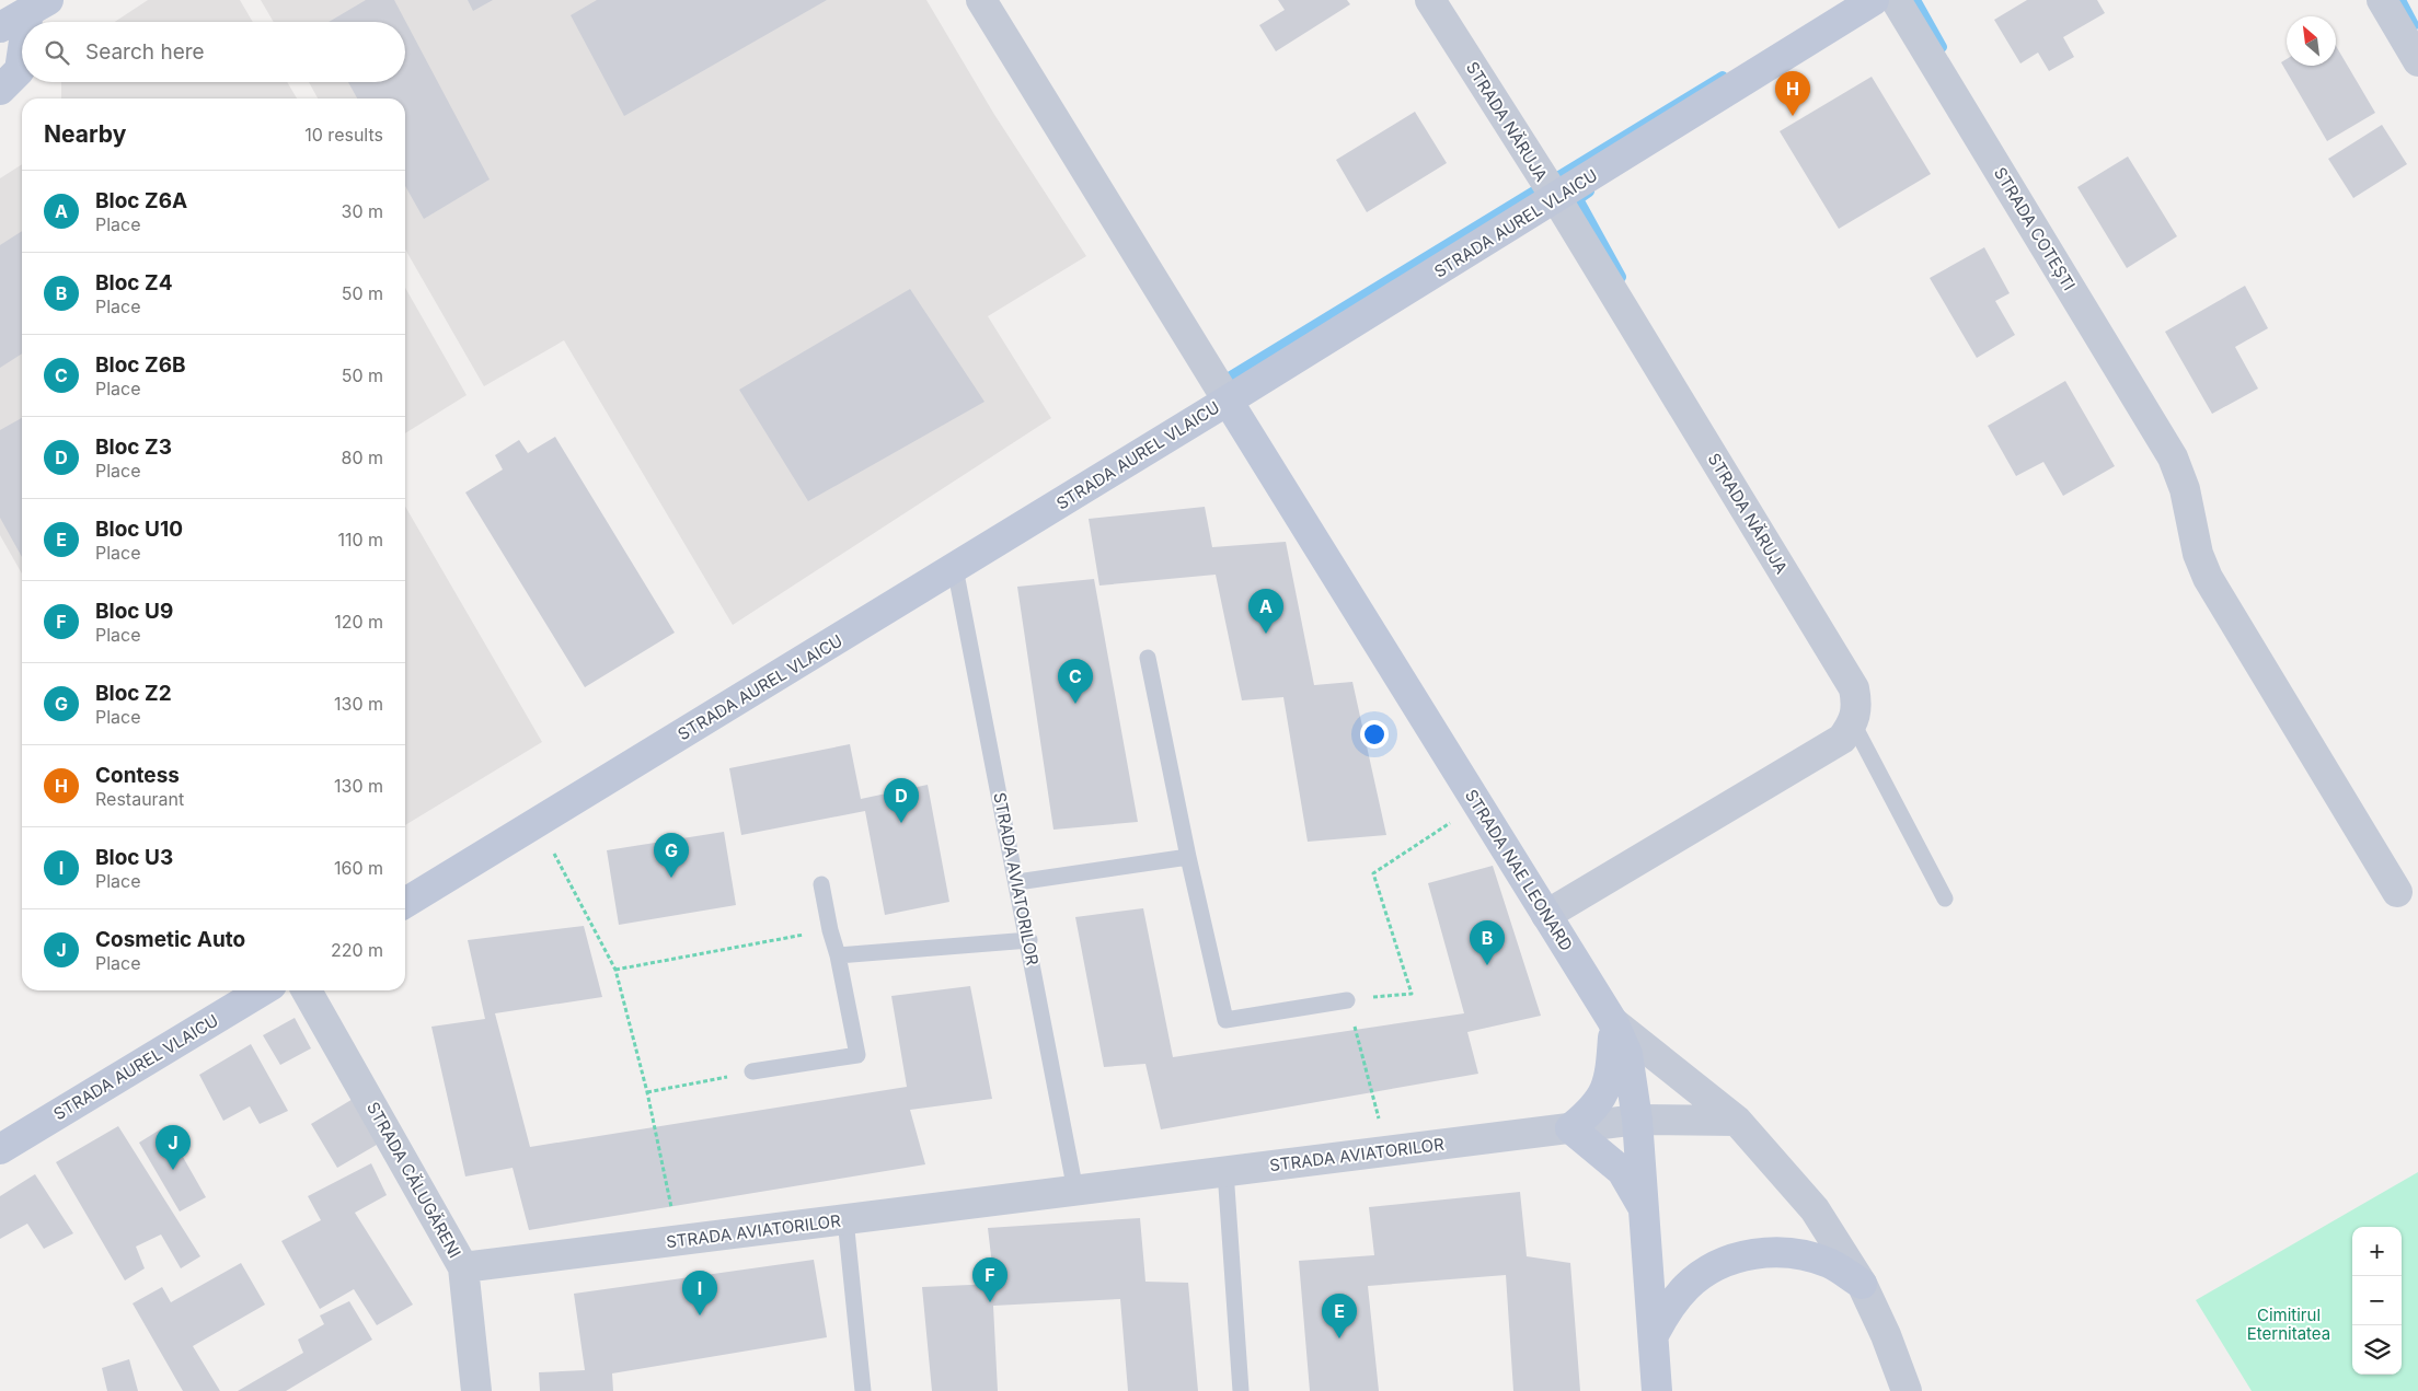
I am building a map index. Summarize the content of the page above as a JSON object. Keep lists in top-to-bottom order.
{
  "streets": {
    "main road": ["STRADA AUREL VLAICU", "STRADA NAE LEONARD"],
    "street": [
      "STRADA NĂRUJA",
      "STRADA COTEȘTI",
      "STRADA AVIATORILOR",
      "STRADA CĂLUGĂRENI"
    ]
  },
  "crossings": [
    ["STRADA NĂRUJA", "STRADA AUREL VLAICU"],
    ["STRADA AUREL VLAICU", "STRADA NAE LEONARD"],
    ["STRADA AUREL VLAICU", "STRADA AVIATORILOR"],
    ["STRADA NAE LEONARD", "STRADA AVIATORILOR"],
    ["STRADA AVIATORILOR", "STRADA CĂLUGĂRENI"]
  ],
  "parks": ["Cimitirul Eternitatea"],
  "north": "top left",
  "page": {
    "search": "Search here",
    "pins": [
      "H",
      "A",
      "C",
      "D",
      "G",
      "B",
      "J",
      "F",
      "I",
      "E"
    ],
    "heading": ["Nearby", "10 results"],
    "list": [
      {
        "mark": "A",
        "name": "Bloc Z6A",
        "note": "Place",
        "value": "30 m"
      },
      {
        "mark": "B",
        "name": "Bloc Z4",
        "note": "Place",
        "value": "50 m"
      },
      {
        "mark": "C",
        "name": "Bloc Z6B",
        "note": "Place",
        "value": "50 m"
      },
      {
        "mark": "D",
        "name": "Bloc Z3",
        "note": "Place",
        "value": "80 m"
      },
      {
        "mark": "E",
        "name": "Bloc U10",
        "note": "Place",
        "value": "110 m"
      },
      {
        "mark": "F",
        "name": "Bloc U9",
        "note": "Place",
        "value": "120 m"
      },
      {
        "mark": "G",
        "name": "Bloc Z2",
        "note": "Place",
        "value": "130 m"
      },
      {
        "mark": "H",
        "name": "Contess",
        "note": "Restaurant",
        "value": "130 m"
      },
      {
        "mark": "I",
        "name": "Bloc U3",
        "note": "Place",
        "value": "160 m"
      },
      {
        "mark": "J",
        "name": "Cosmetic Auto",
        "note": "Place",
        "value": "220 m"
      }
    ],
    "map_buttons": ["+", "−"]
  }
}
